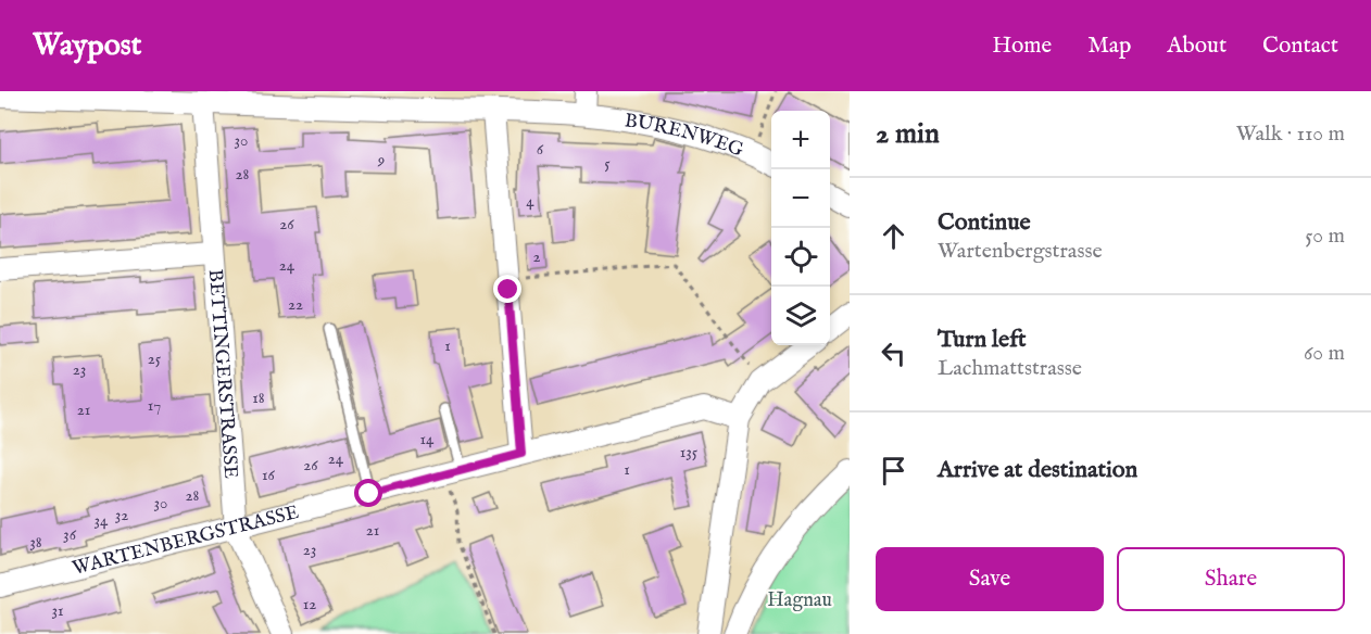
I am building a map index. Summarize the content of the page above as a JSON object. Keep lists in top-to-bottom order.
{
  "streets": {
    "street": ["BURENWEG", "BETTINGERSTRASSE", "WARTENBERGSTRASSE"]
  },
  "crossings": [
    ["BURENWEG", "BETTINGERSTRASSE"],
    ["BETTINGERSTRASSE", "WARTENBERGSTRASSE"]
  ],
  "parks": ["Hagnau"],
  "house_numbers": [
    "30",
    "6",
    "9",
    "5",
    "28",
    "4",
    "26",
    "2",
    "24",
    "22",
    "1",
    "25",
    "23",
    "18",
    "17",
    "21",
    "14",
    "135",
    "24",
    "26",
    "1",
    "16",
    "28",
    "30",
    "32",
    "34",
    "21",
    "36",
    "38",
    "23",
    "12",
    "31"
  ],
  "page": {
    "header": "Waypost",
    "nav": [
      "Home",
      "Map",
      "About",
      "Contact"
    ],
    "heading": ["2 min", "Walk · 110 m"],
    "map_buttons": ["+", "−"],
    "list": [
      ["Continue", "Wartenbergstrasse", "50 m"],
      ["Turn left", "Lachmattstrasse", "60 m"],
      "Arrive at destination"
    ],
    "buttons": ["Save", "Share"]
  }
}
